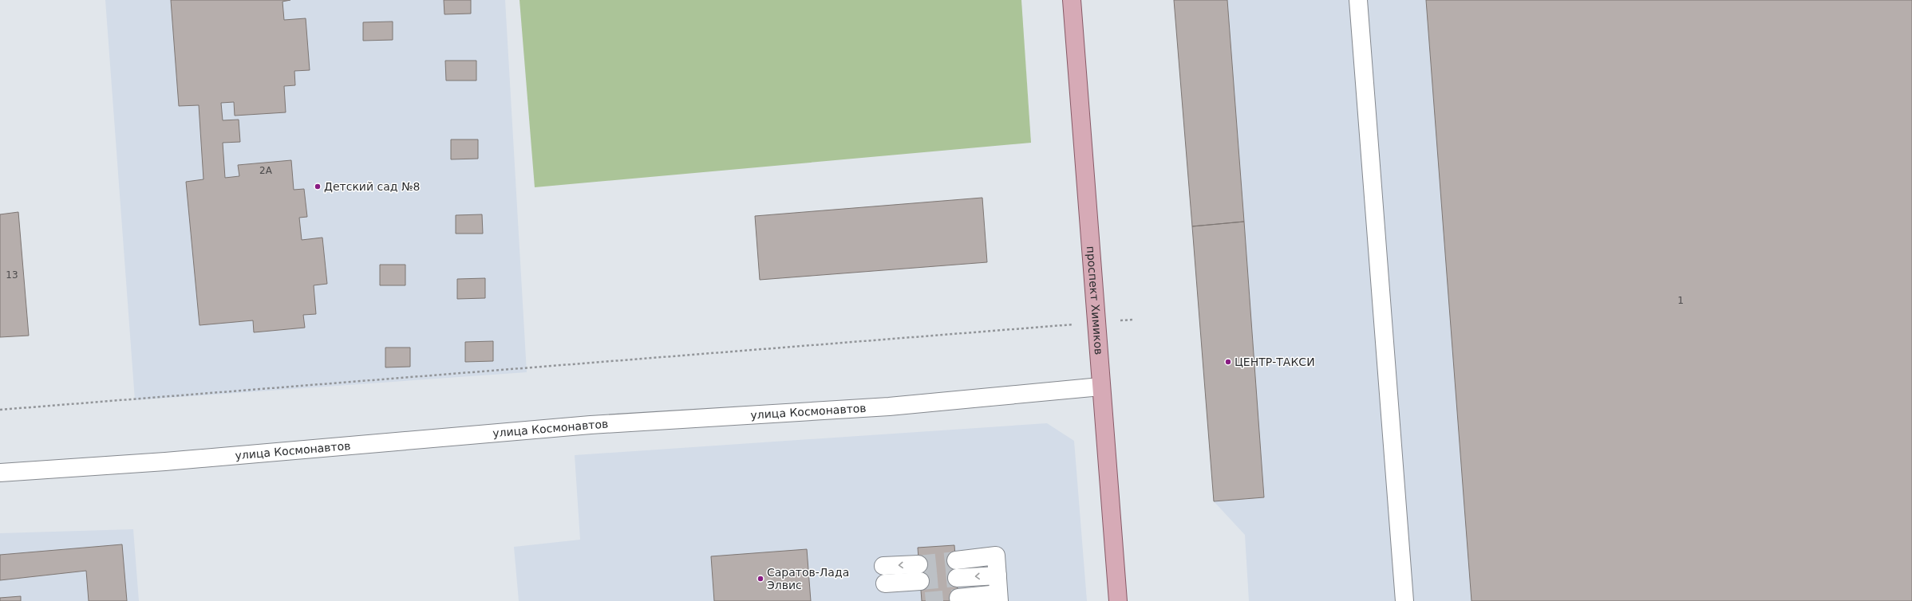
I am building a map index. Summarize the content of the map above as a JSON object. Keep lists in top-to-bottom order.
{
  "streets": {
    "main road": ["проспект Химиков"],
    "street": ["улица Космонавтов"]
  },
  "crossings": [
    ["проспект Химиков", "улица Космонавтов"]
  ],
  "places": ["Детский сад №8", "ЦЕНТР-ТАКСИ", "Саратов-Лада Элвис"],
  "house_numbers": ["2А", "13", "1"]
}
